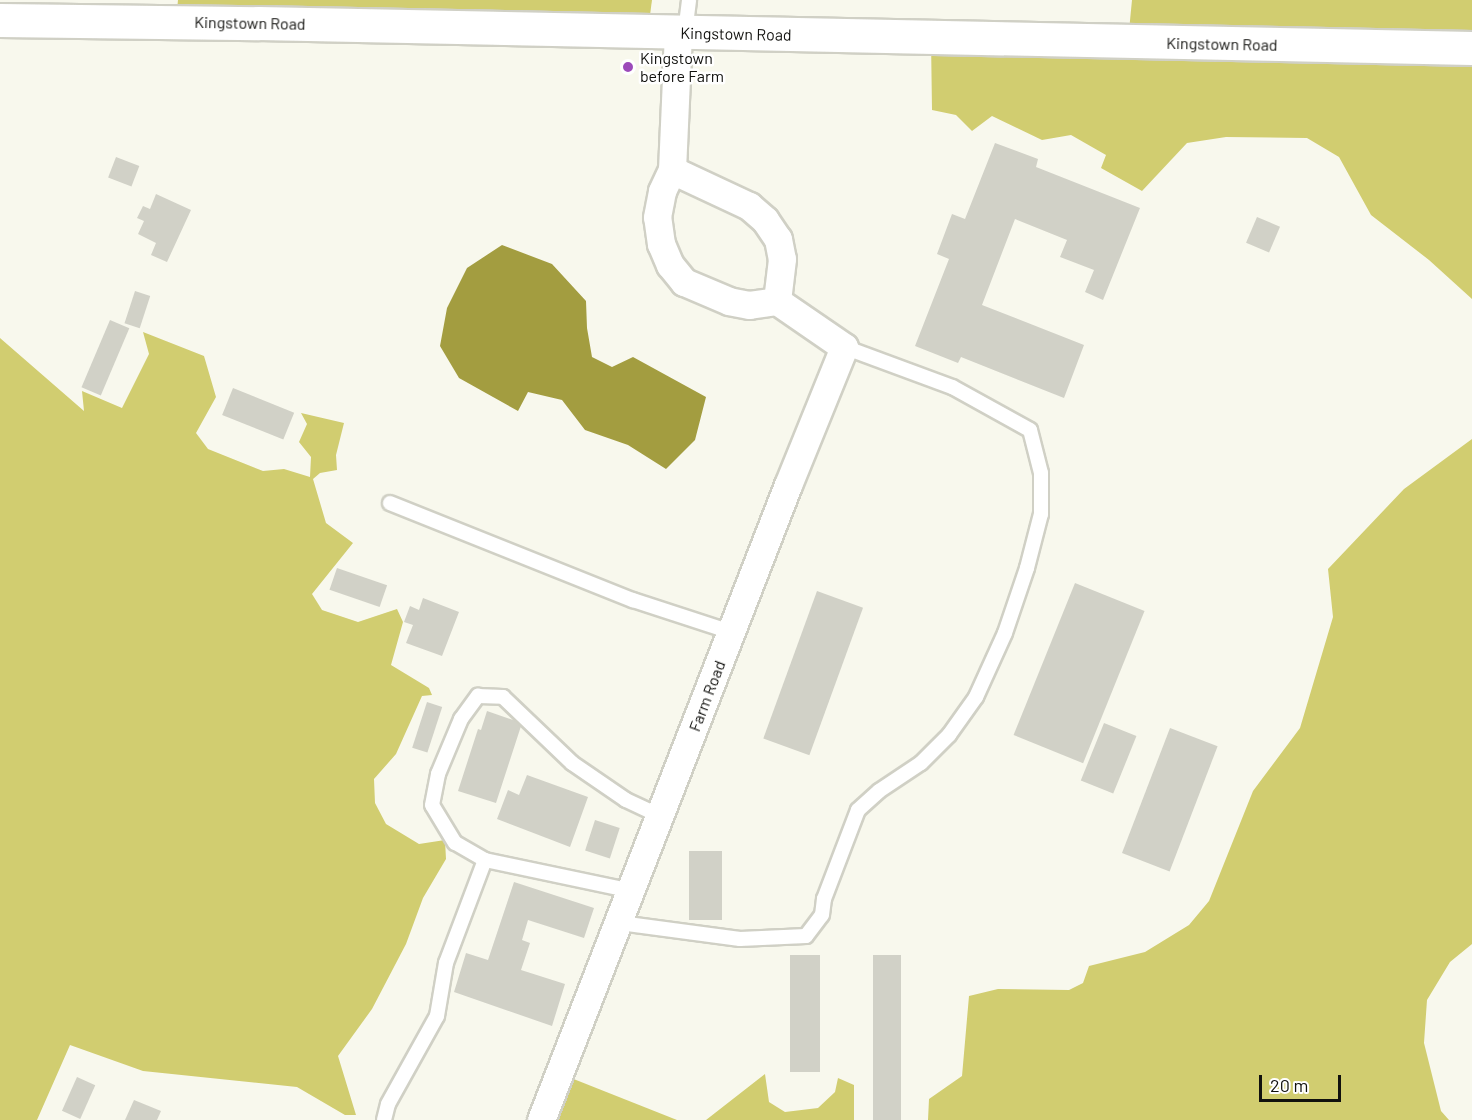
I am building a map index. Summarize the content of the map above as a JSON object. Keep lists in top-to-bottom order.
{
  "streets": {
    "main road": ["Kingstown Road"],
    "street": ["Farm Road"]
  },
  "places": ["Kingstown before Farm"],
  "scale_bar": "20 m"
}
